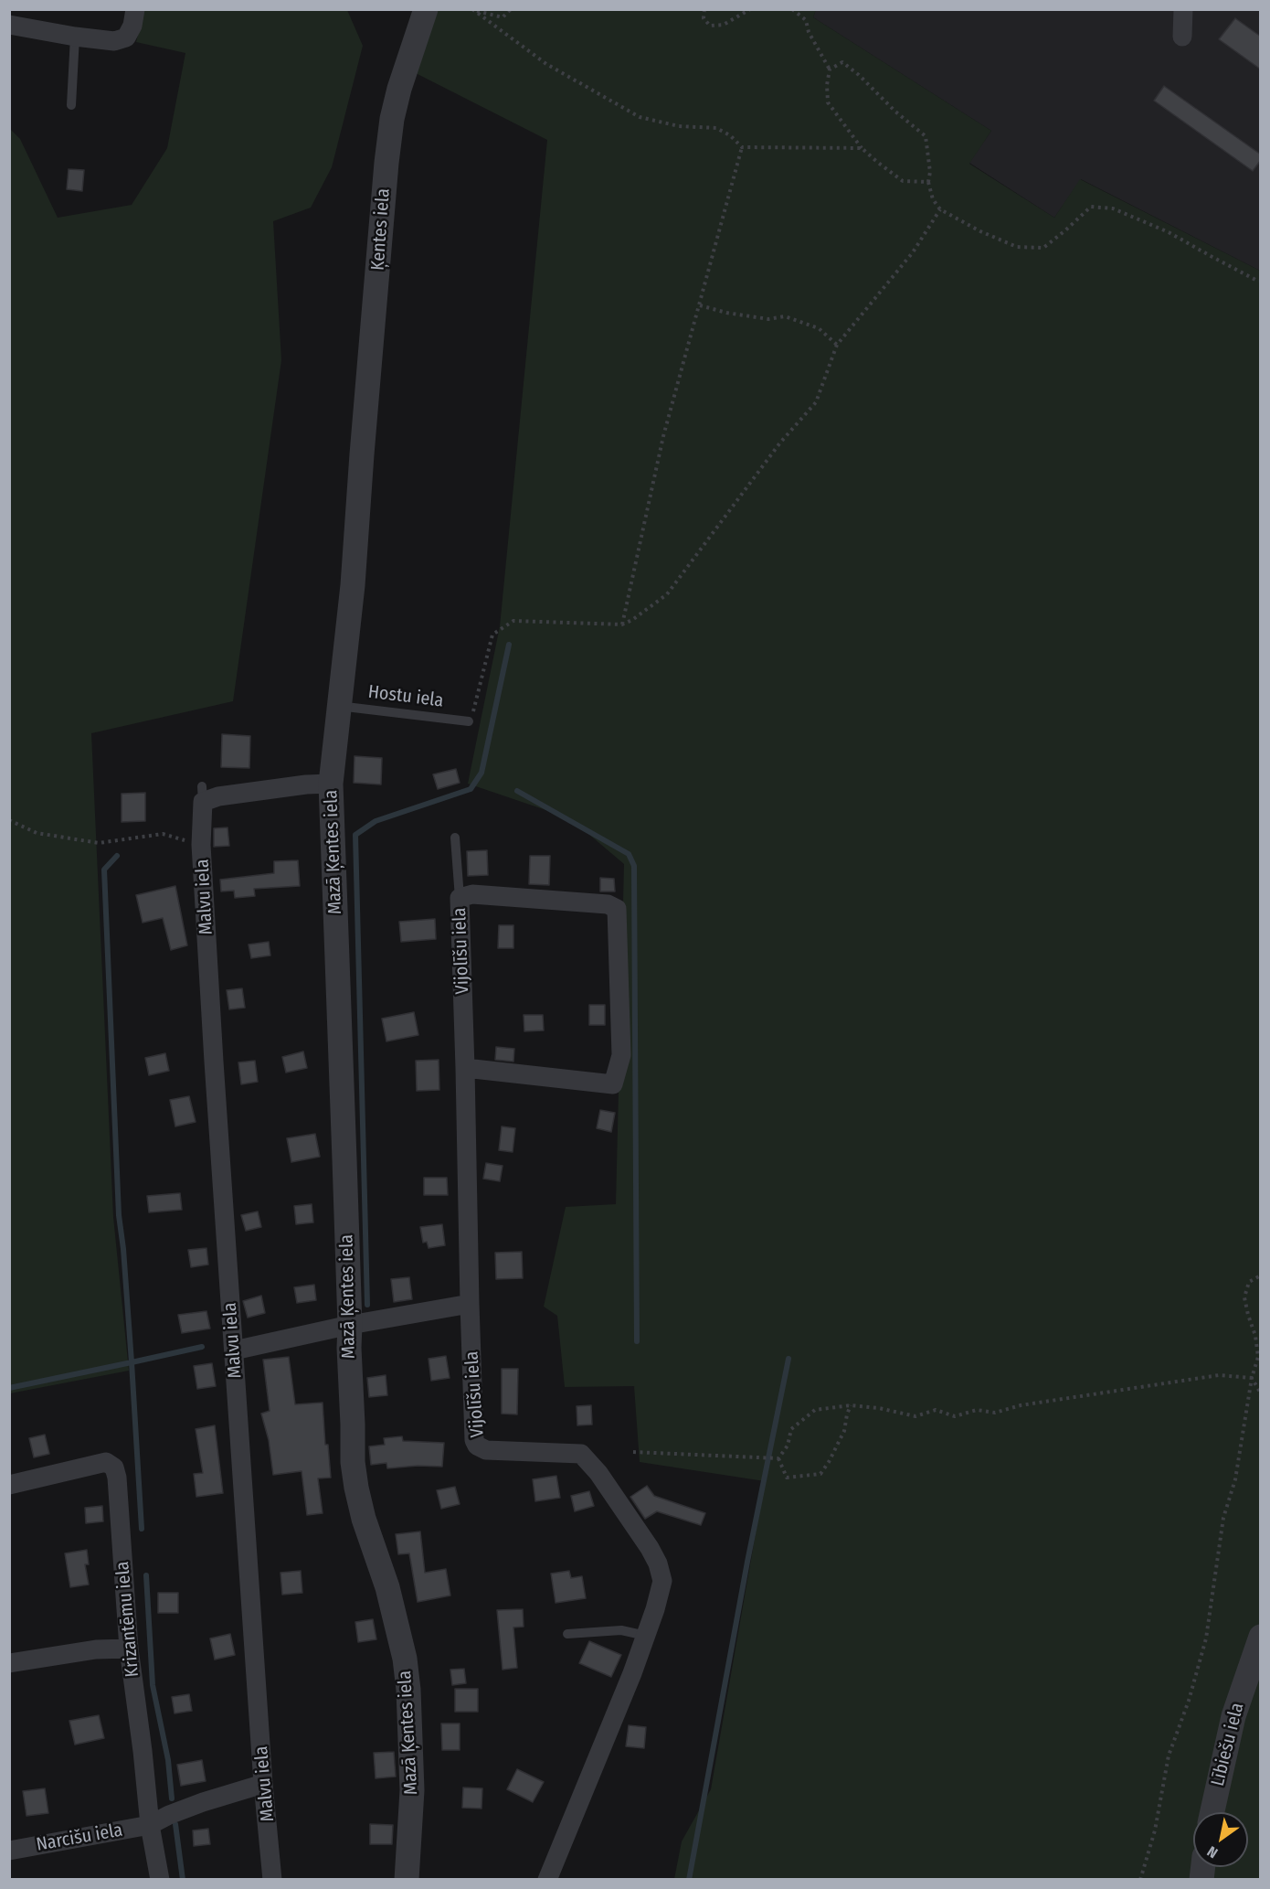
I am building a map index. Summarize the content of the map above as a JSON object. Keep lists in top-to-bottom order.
{
  "streets": {
    "street": [
      "Ķentes iela",
      "Mazā Ķentes iela",
      "Malvu iela",
      "Vijolīšu iela",
      "Krizantēmu iela",
      "Lībiešu iela",
      "Narcišu iela"
    ],
    "lane": ["Hostu iela"]
  },
  "crossings": [
    ["Ķentes iela", "Hostu iela"],
    ["Ķentes iela", "Mazā Ķentes iela"],
    ["Hostu iela", "Mazā Ķentes iela"],
    ["Mazā Ķentes iela", "Malvu iela"],
    ["Malvu iela", "Narcišu iela"],
    ["Krizantēmu iela", "Narcišu iela"]
  ],
  "north": "bottom left"
}
